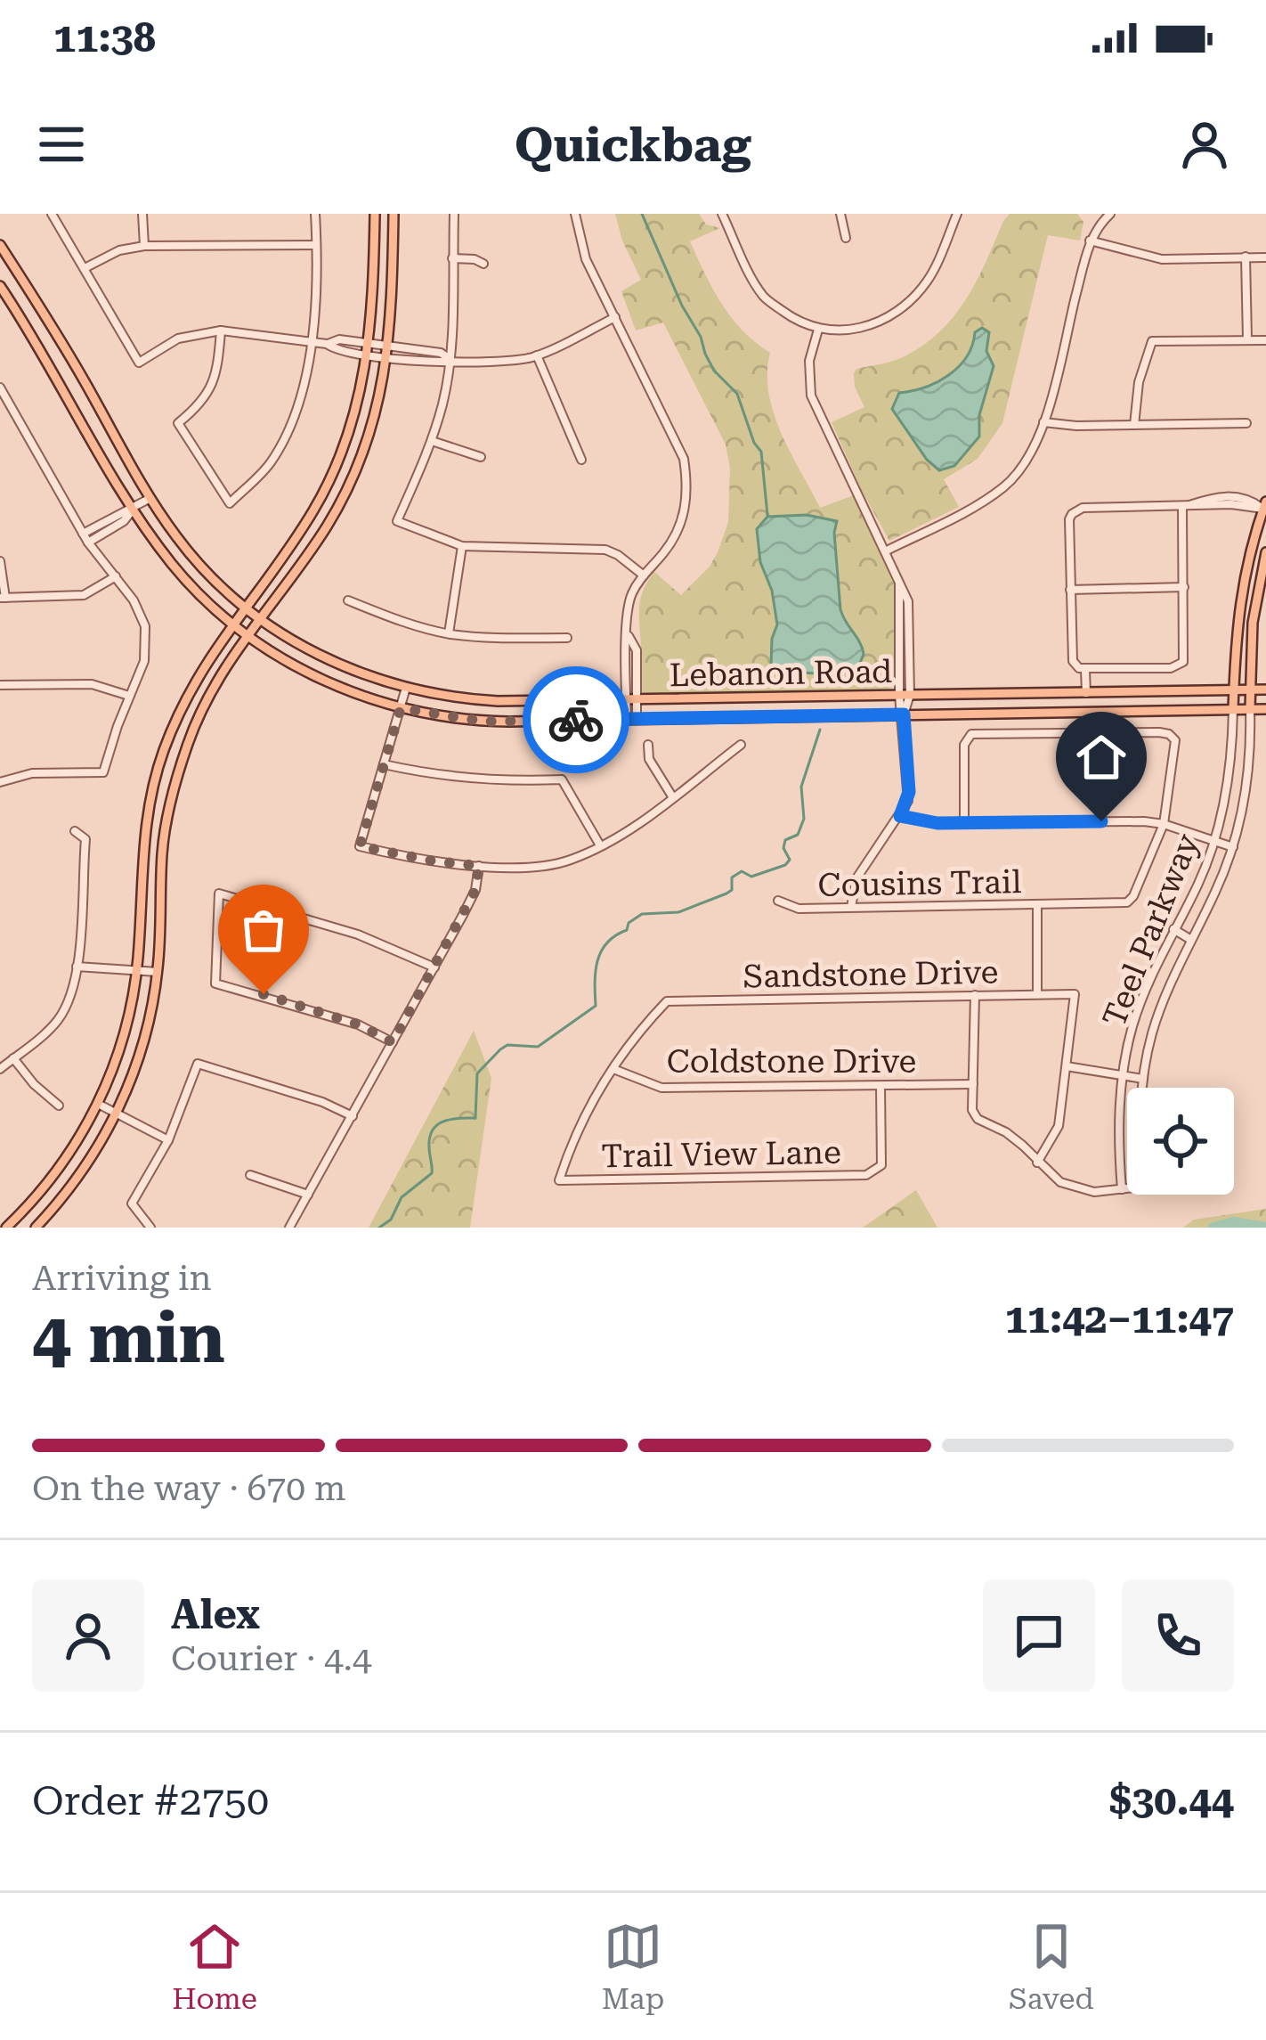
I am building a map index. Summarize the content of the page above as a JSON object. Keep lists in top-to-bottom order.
{
  "streets": {
    "main road": ["Lebanon Road", "Teel Parkway"],
    "street": [
      "Cousins Trail",
      "Sandstone Drive",
      "Coldstone Drive",
      "Trail View Lane"
    ]
  },
  "crossings": [
    ["Lebanon Road", "Teel Parkway"],
    ["Sandstone Drive", "Coldstone Drive"],
    ["Sandstone Drive", "Trail View Lane"],
    ["Coldstone Drive", "Trail View Lane"]
  ],
  "page": {
    "status": "11:38",
    "header": "Quickbag",
    "heading": ["4 min", "Arriving in", "11:42–11:47"],
    "panel": [
      "Alex",
      "Courier · 4.4",
      "Order #2750",
      "$30.44"
    ],
    "bar": "On the way · 670 m",
    "tabs": ["Home", "Map", "Saved"]
  }
}
